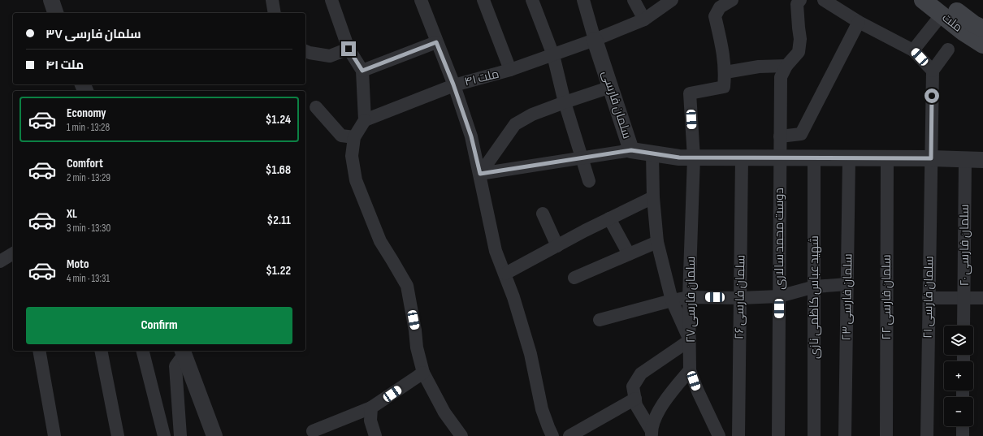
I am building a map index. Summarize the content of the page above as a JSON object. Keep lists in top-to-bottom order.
{
  "streets": {
    "main road": ["ملت"],
    "street": [
      "ملت ۴۱",
      "سلمان فارسی",
      "دوست محمد سالاری",
      "سلمان فارسی ۲۰",
      "سلمان فارسی ۲۶",
      "شهید عباس کاظمی نازی",
      "سلمان فارسی ۲۳",
      "سلمان فارسی ۲۲",
      "سلمان فارسی ۲۱",
      "سلمان فارسی ۲۷"
    ]
  },
  "crossings": [
    ["ملت ۴۱", "سلمان فارسی"],
    ["سلمان فارسی", "دوست محمد سالاری"],
    ["سلمان فارسی", "سلمان فارسی ۲۰"],
    ["سلمان فارسی", "سلمان فارسی ۲۶"],
    ["سلمان فارسی", "شهید عباس کاظمی نازی"],
    ["سلمان فارسی", "سلمان فارسی ۲۳"],
    ["سلمان فارسی", "سلمان فارسی ۲۲"],
    ["سلمان فارسی", "سلمان فارسی ۲۱"],
    ["سلمان فارسی", "سلمان فارسی ۲۷"]
  ],
  "page": {
    "banner": ["سلمان فارسی ۳۷", "ملت ۴۱"],
    "list": [
      {
        "name": "Economy",
        "note": "1 min · 13:28",
        "value": "$1.24"
      },
      {
        "name": "Comfort",
        "note": "2 min · 13:29",
        "value": "$1.68"
      },
      {
        "name": "XL",
        "note": "3 min · 13:30",
        "value": "$2.11"
      },
      {
        "name": "Moto",
        "note": "4 min · 13:31",
        "value": "$1.22"
      }
    ],
    "buttons": "Confirm",
    "map_buttons": ["+", "−"]
  }
}
